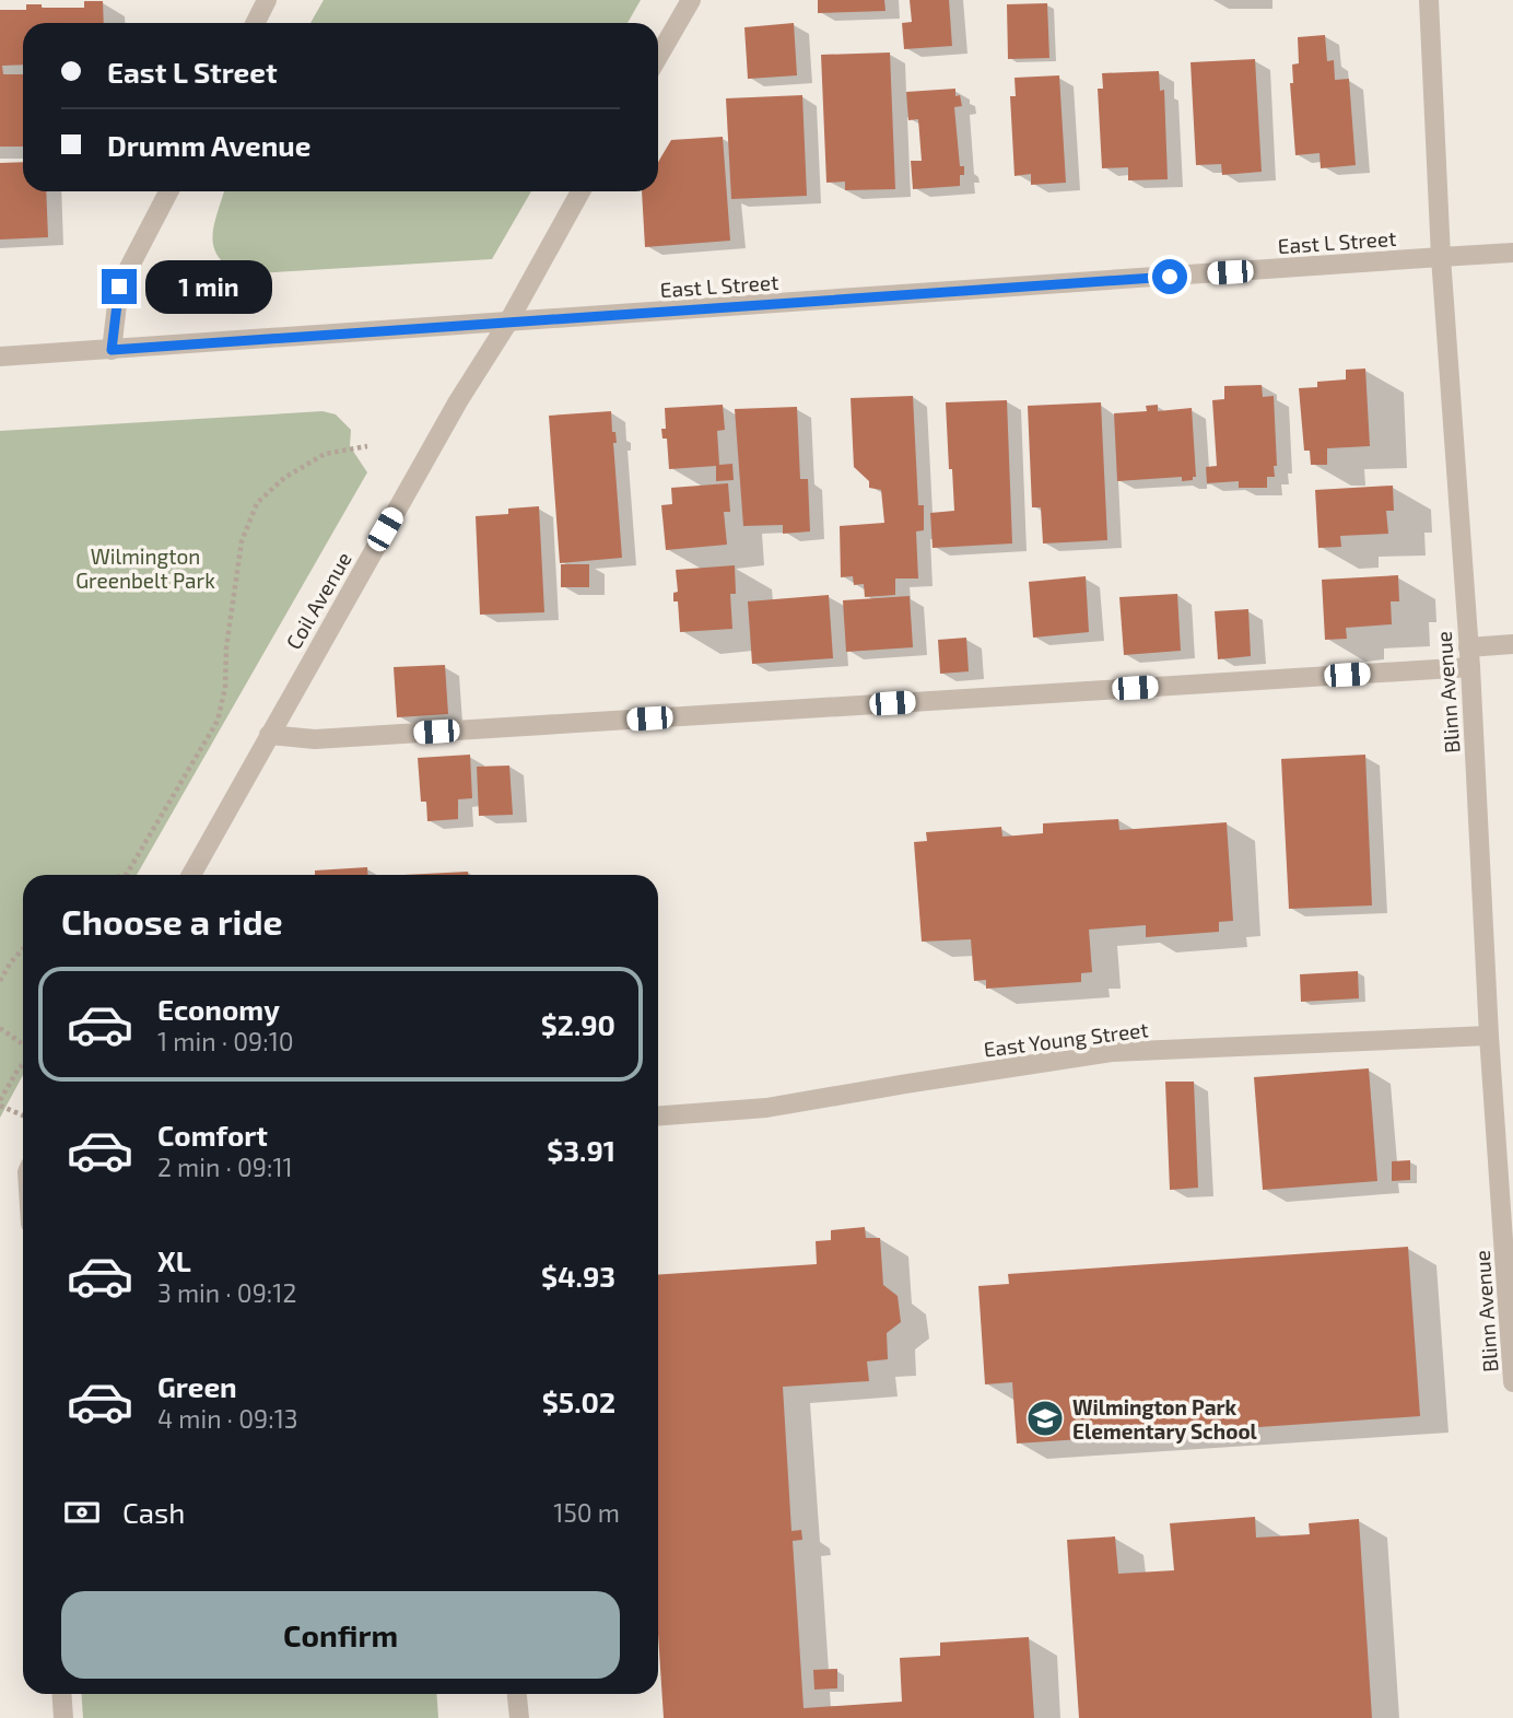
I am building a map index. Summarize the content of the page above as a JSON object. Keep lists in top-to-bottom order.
{
  "streets": {
    "street": [
      "East L Street",
      "Coil Avenue",
      "Blinn Avenue",
      "East Young Street"
    ]
  },
  "crossings": [
    ["East L Street", "Coil Avenue"],
    ["East L Street", "Blinn Avenue"],
    ["Blinn Avenue", "East Young Street"]
  ],
  "parks": ["Wilmington Greenbelt Park"],
  "places": {
    "school or university": ["Wilmington Park Elementary School"]
  },
  "page": {
    "banner": ["East L Street", "Drumm Avenue"],
    "bubble": "1 min",
    "heading": "Choose a ride",
    "list": [
      {
        "name": "Economy",
        "note": "1 min · 09:10",
        "value": "$2.90"
      },
      {
        "name": "Comfort",
        "note": "2 min · 09:11",
        "value": "$3.91"
      },
      {
        "name": "XL",
        "note": "3 min · 09:12",
        "value": "$4.93"
      },
      {
        "name": "Green",
        "note": "4 min · 09:13",
        "value": "$5.02"
      }
    ],
    "pay": ["Cash", "150 m"],
    "buttons": "Confirm"
  }
}
